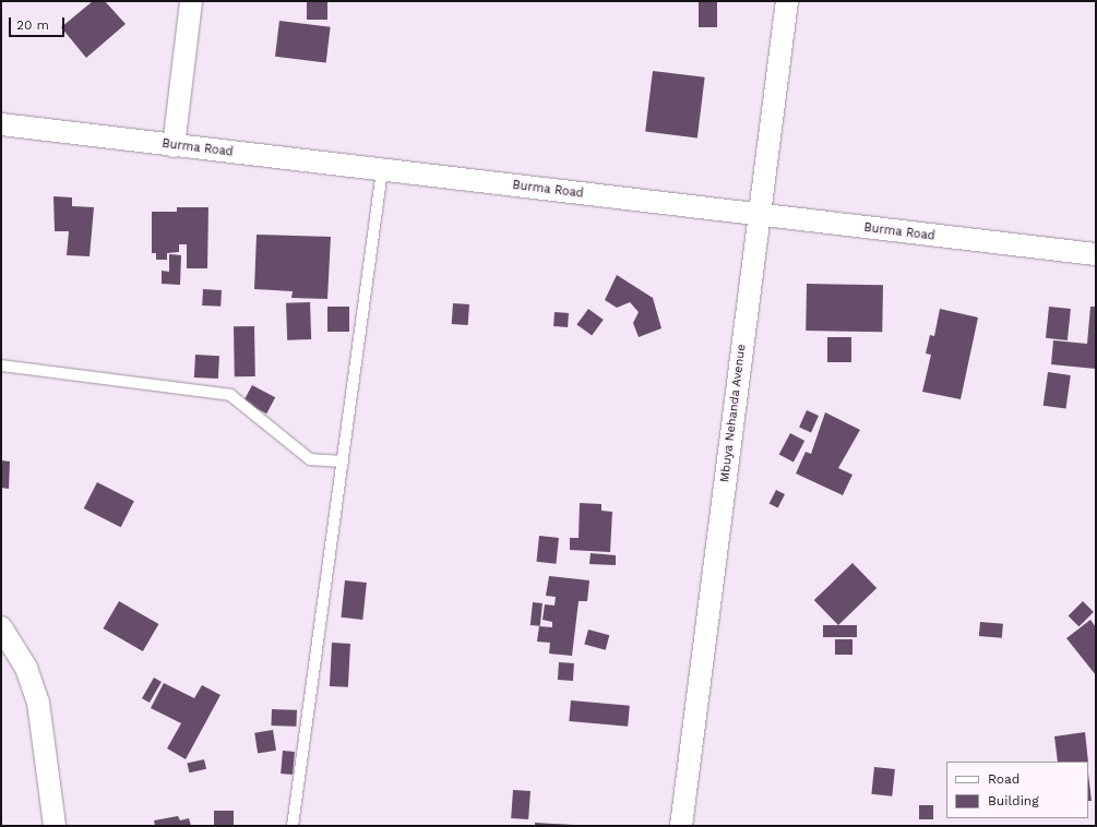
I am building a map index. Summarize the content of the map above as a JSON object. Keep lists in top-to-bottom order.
{
  "streets": {
    "street": ["Burma Road", "Mbuya Nehanda Avenue"]
  },
  "crossings": [
    ["Burma Road", "Mbuya Nehanda Avenue"]
  ],
  "legend": ["Road", "Building"],
  "scale_bar": "20 m"
}
